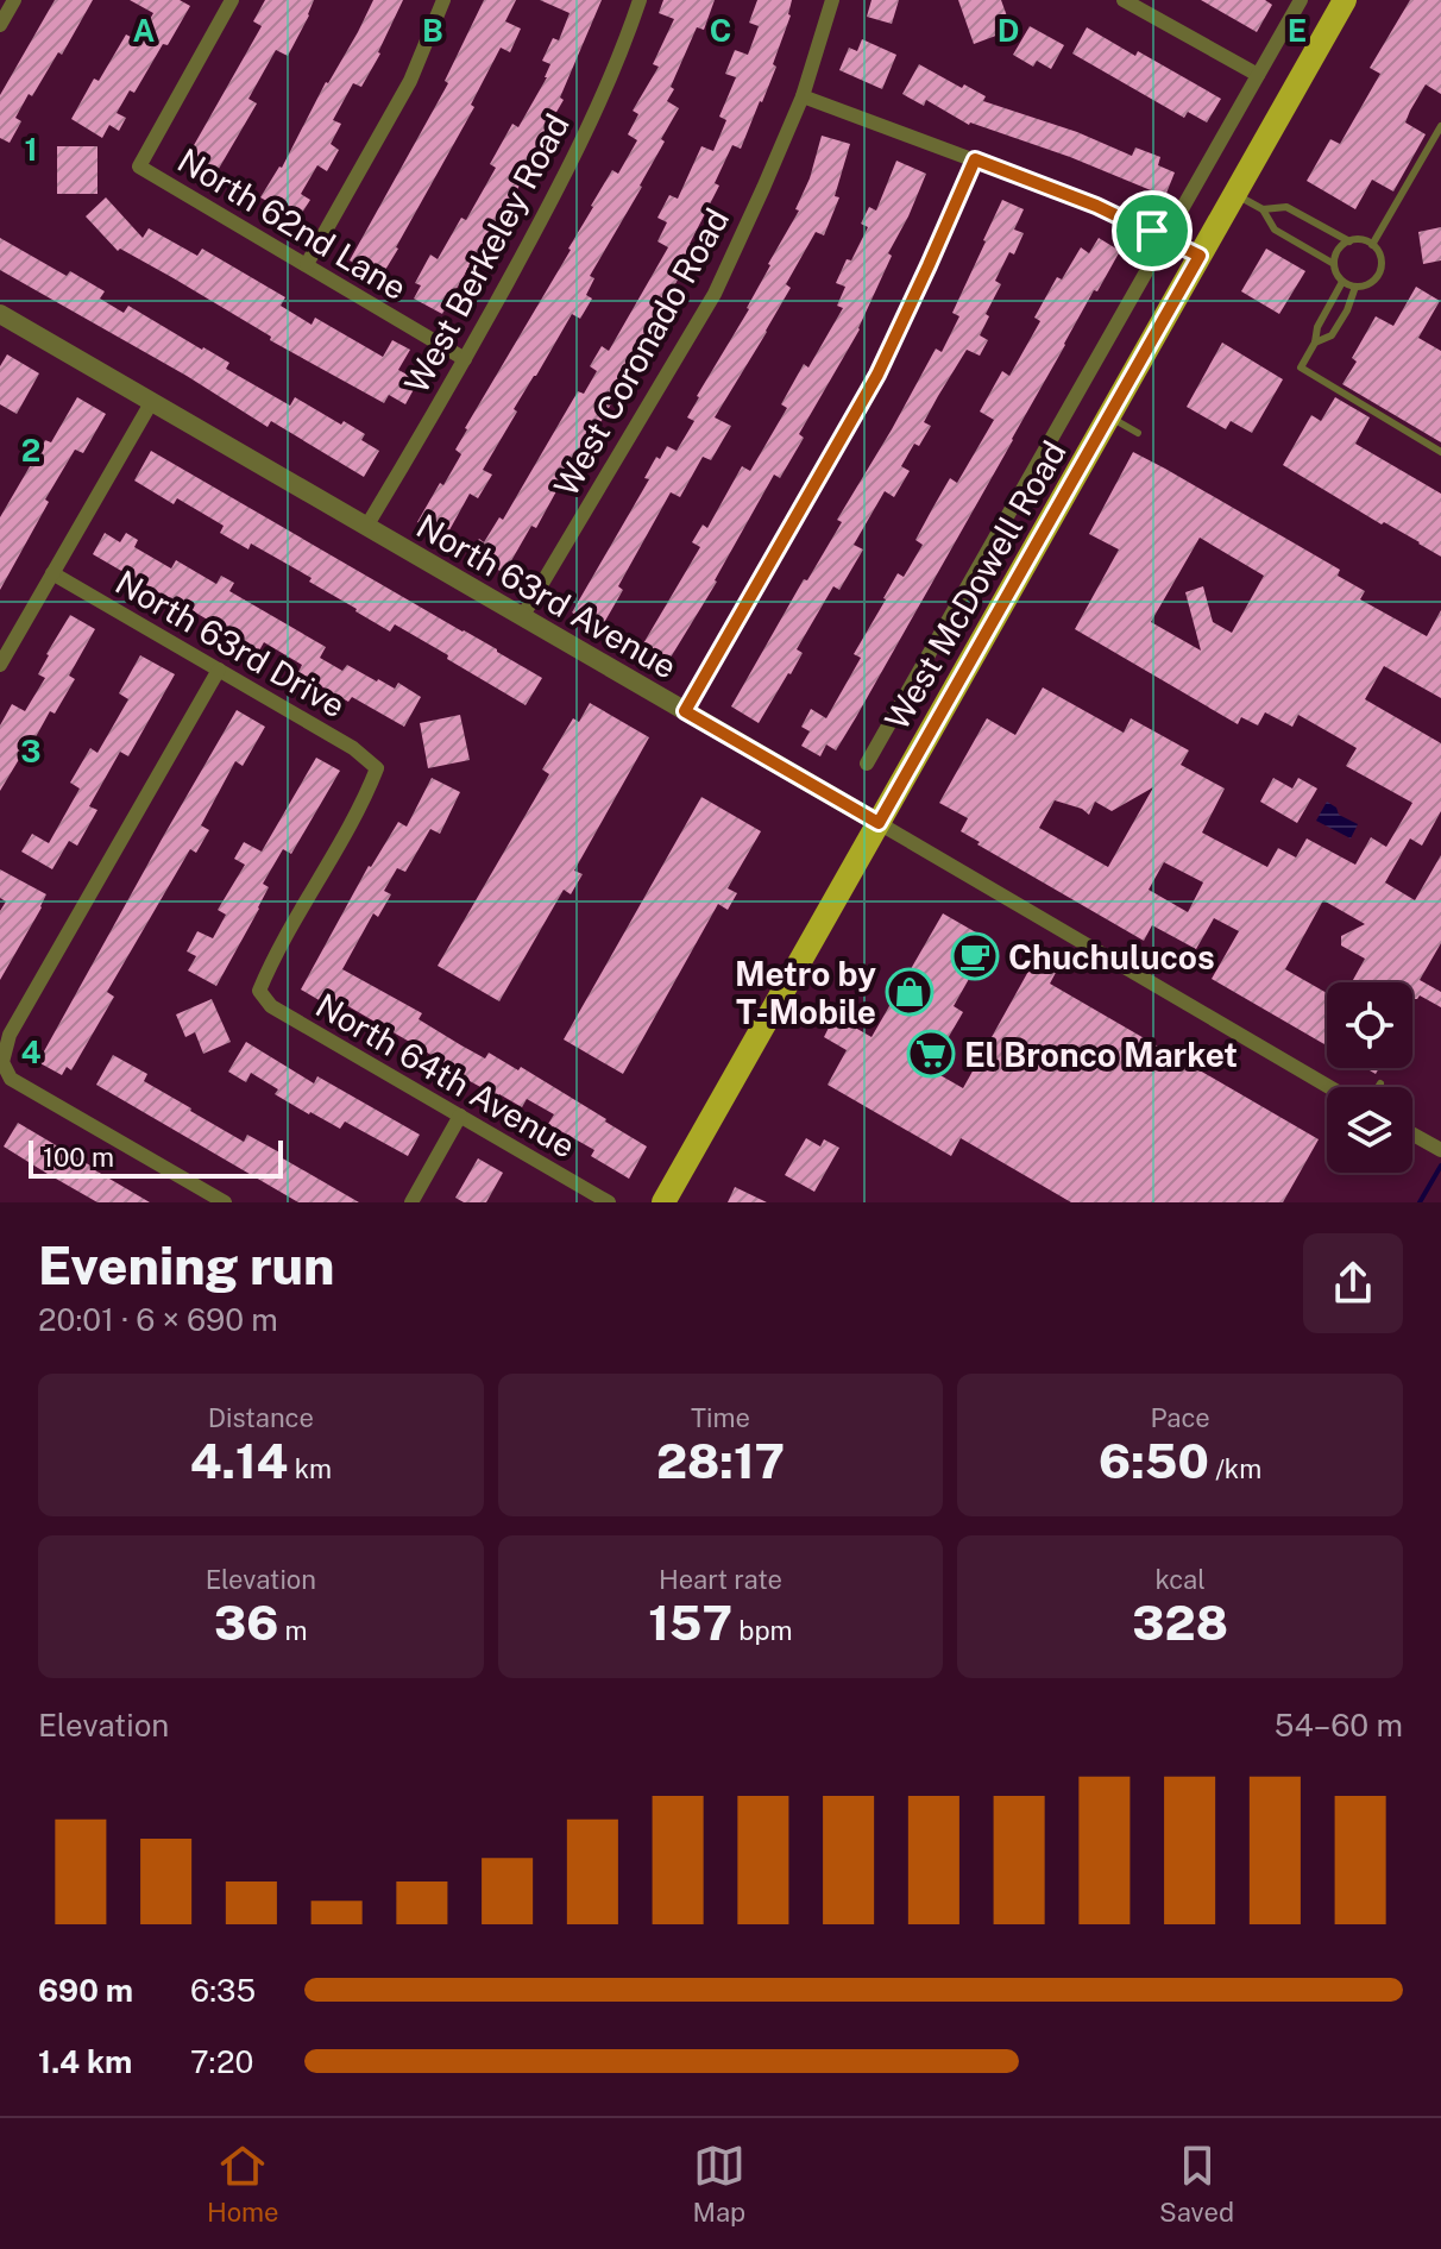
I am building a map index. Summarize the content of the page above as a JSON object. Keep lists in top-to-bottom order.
{
  "streets": {
    "main road": ["West McDowell Road"],
    "street": [
      "North 62nd Lane",
      "West Berkeley Road",
      "West Coronado Road",
      "North 63rd Avenue",
      "North 63rd Drive",
      "North 64th Avenue"
    ]
  },
  "crossings": [
    ["North 62nd Lane", "West Berkeley Road"],
    ["West Berkeley Road", "North 63rd Avenue"],
    ["West Coronado Road", "North 63rd Avenue"],
    ["West McDowell Road", "North 63rd Avenue"],
    ["North 63rd Drive", "North 64th Avenue"]
  ],
  "places": {
    "cafe": ["Chuchulucos"],
    "shop": ["Metro by T-Mobile"],
    "supermarket": ["El Bronco Market"]
  },
  "scale_bar": "100 m",
  "page": {
    "scale": "100 m",
    "heading": ["Evening run", "20:01 · 6 × 690 m"],
    "stats": [
      ["Distance", "4.14 km"],
      ["Time", "28:17"],
      ["Pace", "6:50 /km"],
      ["Elevation", "36 m"],
      ["Heart rate", "157 bpm"],
      ["kcal", "328"]
    ],
    "chart": ["Elevation", "54–60 m"],
    "list": [
      {
        "name": "690 m",
        "note": "6:35"
      },
      {
        "name": "1.4 km",
        "note": "7:20"
      }
    ],
    "tabs": ["Home", "Map", "Saved"]
  },
  "grid": {
    "columns": [
      "A",
      "B",
      "C",
      "D",
      "E"
    ],
    "rows": [
      "1",
      "2",
      "3",
      "4"
    ]
  }
}
